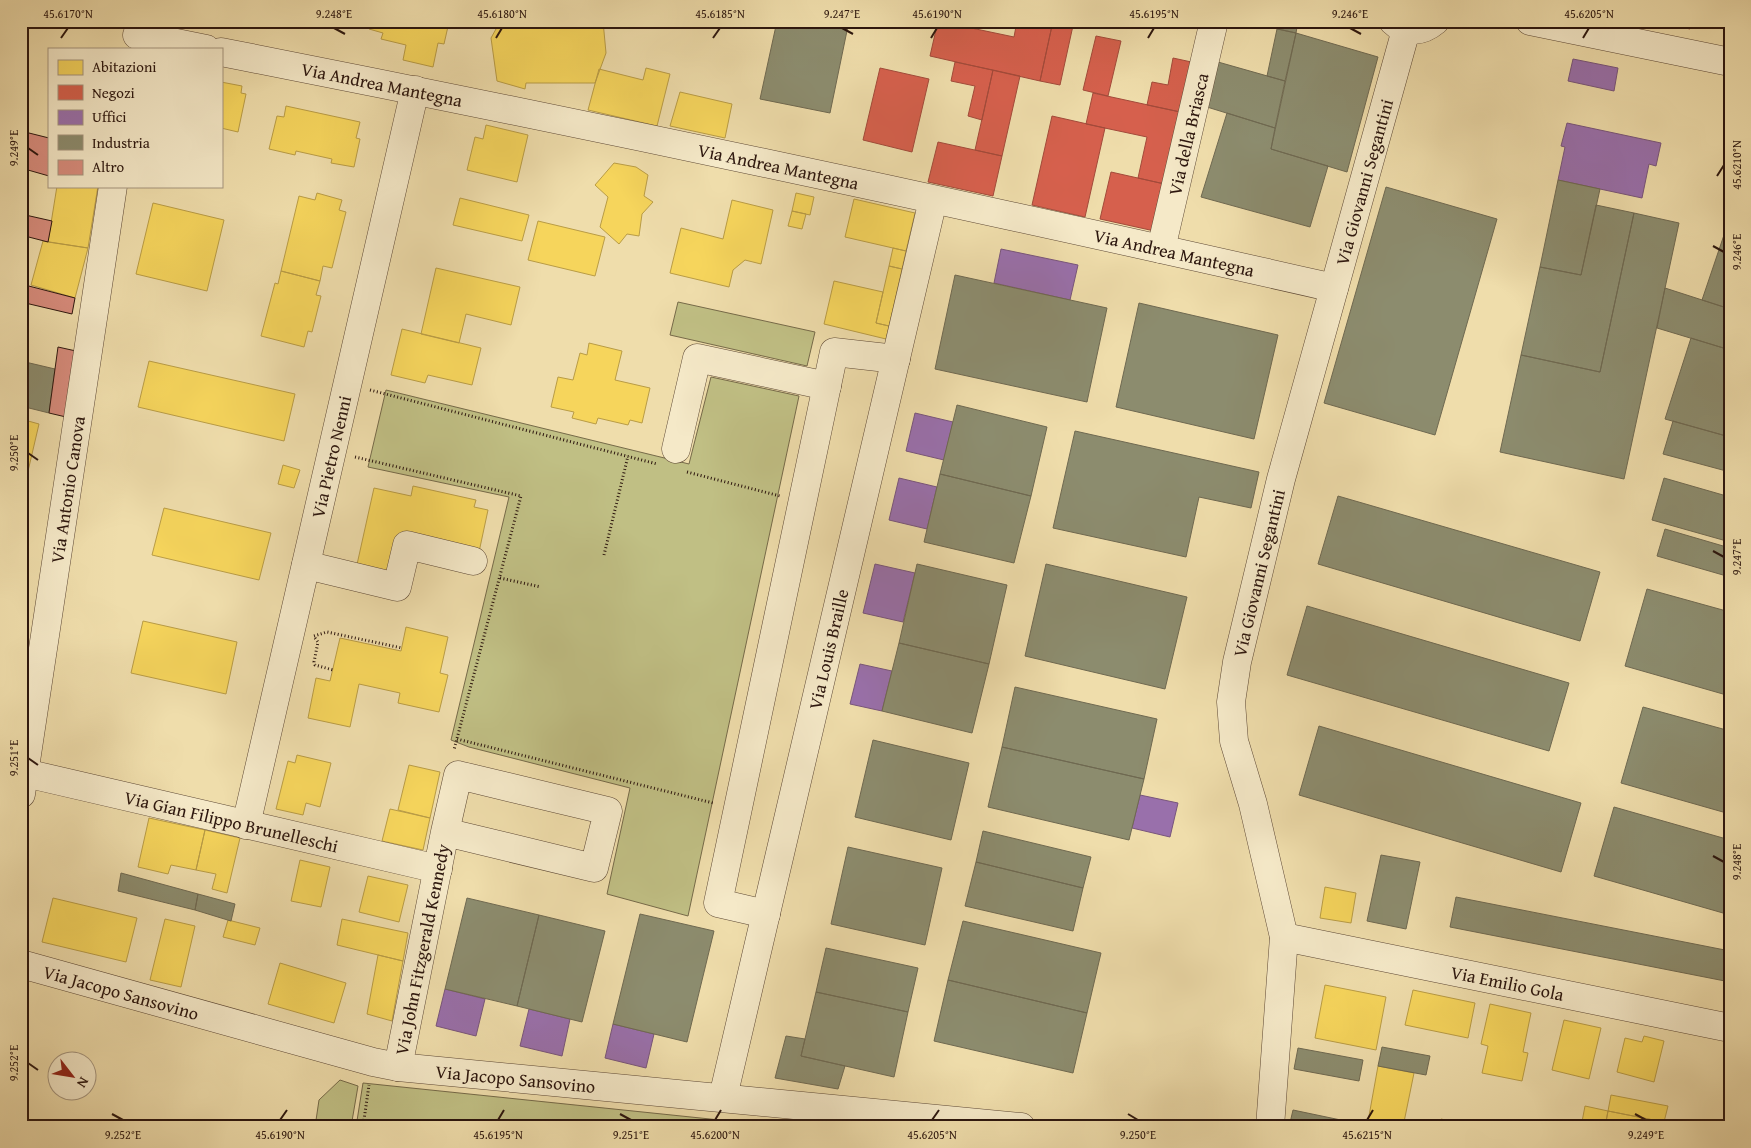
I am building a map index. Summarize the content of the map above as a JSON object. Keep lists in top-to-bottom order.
{
  "streets": {
    "street": [
      "Via Andrea Mantegna",
      "Via della Briasca",
      "Via Giovanni Segantini",
      "Via Pietro Nenni",
      "Via Antonio Canova",
      "Via Louis Braille",
      "Via Gian Filippo Brunelleschi",
      "Via John Fitzgerald Kennedy",
      "Via Emilio Gola",
      "Via Jacopo Sansovino"
    ]
  },
  "crossings": [
    ["Via Andrea Mantegna", "Via della Briasca"],
    ["Via Andrea Mantegna", "Via Giovanni Segantini"],
    ["Via Andrea Mantegna", "Via Pietro Nenni"],
    ["Via Andrea Mantegna", "Via Louis Braille"],
    ["Via Giovanni Segantini", "Via Emilio Gola"],
    ["Via Pietro Nenni", "Via Gian Filippo Brunelleschi"],
    ["Via Antonio Canova", "Via Gian Filippo Brunelleschi"],
    ["Via Louis Braille", "Via Jacopo Sansovino"],
    ["Via Gian Filippo Brunelleschi", "Via John Fitzgerald Kennedy"],
    ["Via John Fitzgerald Kennedy", "Via Jacopo Sansovino"]
  ],
  "legend": [
    "Abitazioni",
    "Negozi",
    "Uffici",
    "Industria",
    "Altro"
  ],
  "north": "bottom right",
  "coordinates": [
    "45.6170°N",
    "9.248°E",
    "45.6180°N",
    "45.6185°N",
    "9.247°E",
    "45.6190°N",
    "45.6195°N",
    "9.246°E",
    "45.6205°N",
    "9.249°E",
    "45.6210°N",
    "9.250°E",
    "9.251°E",
    "9.252°E",
    "45.6200°N",
    "45.6215°N"
  ]
}
